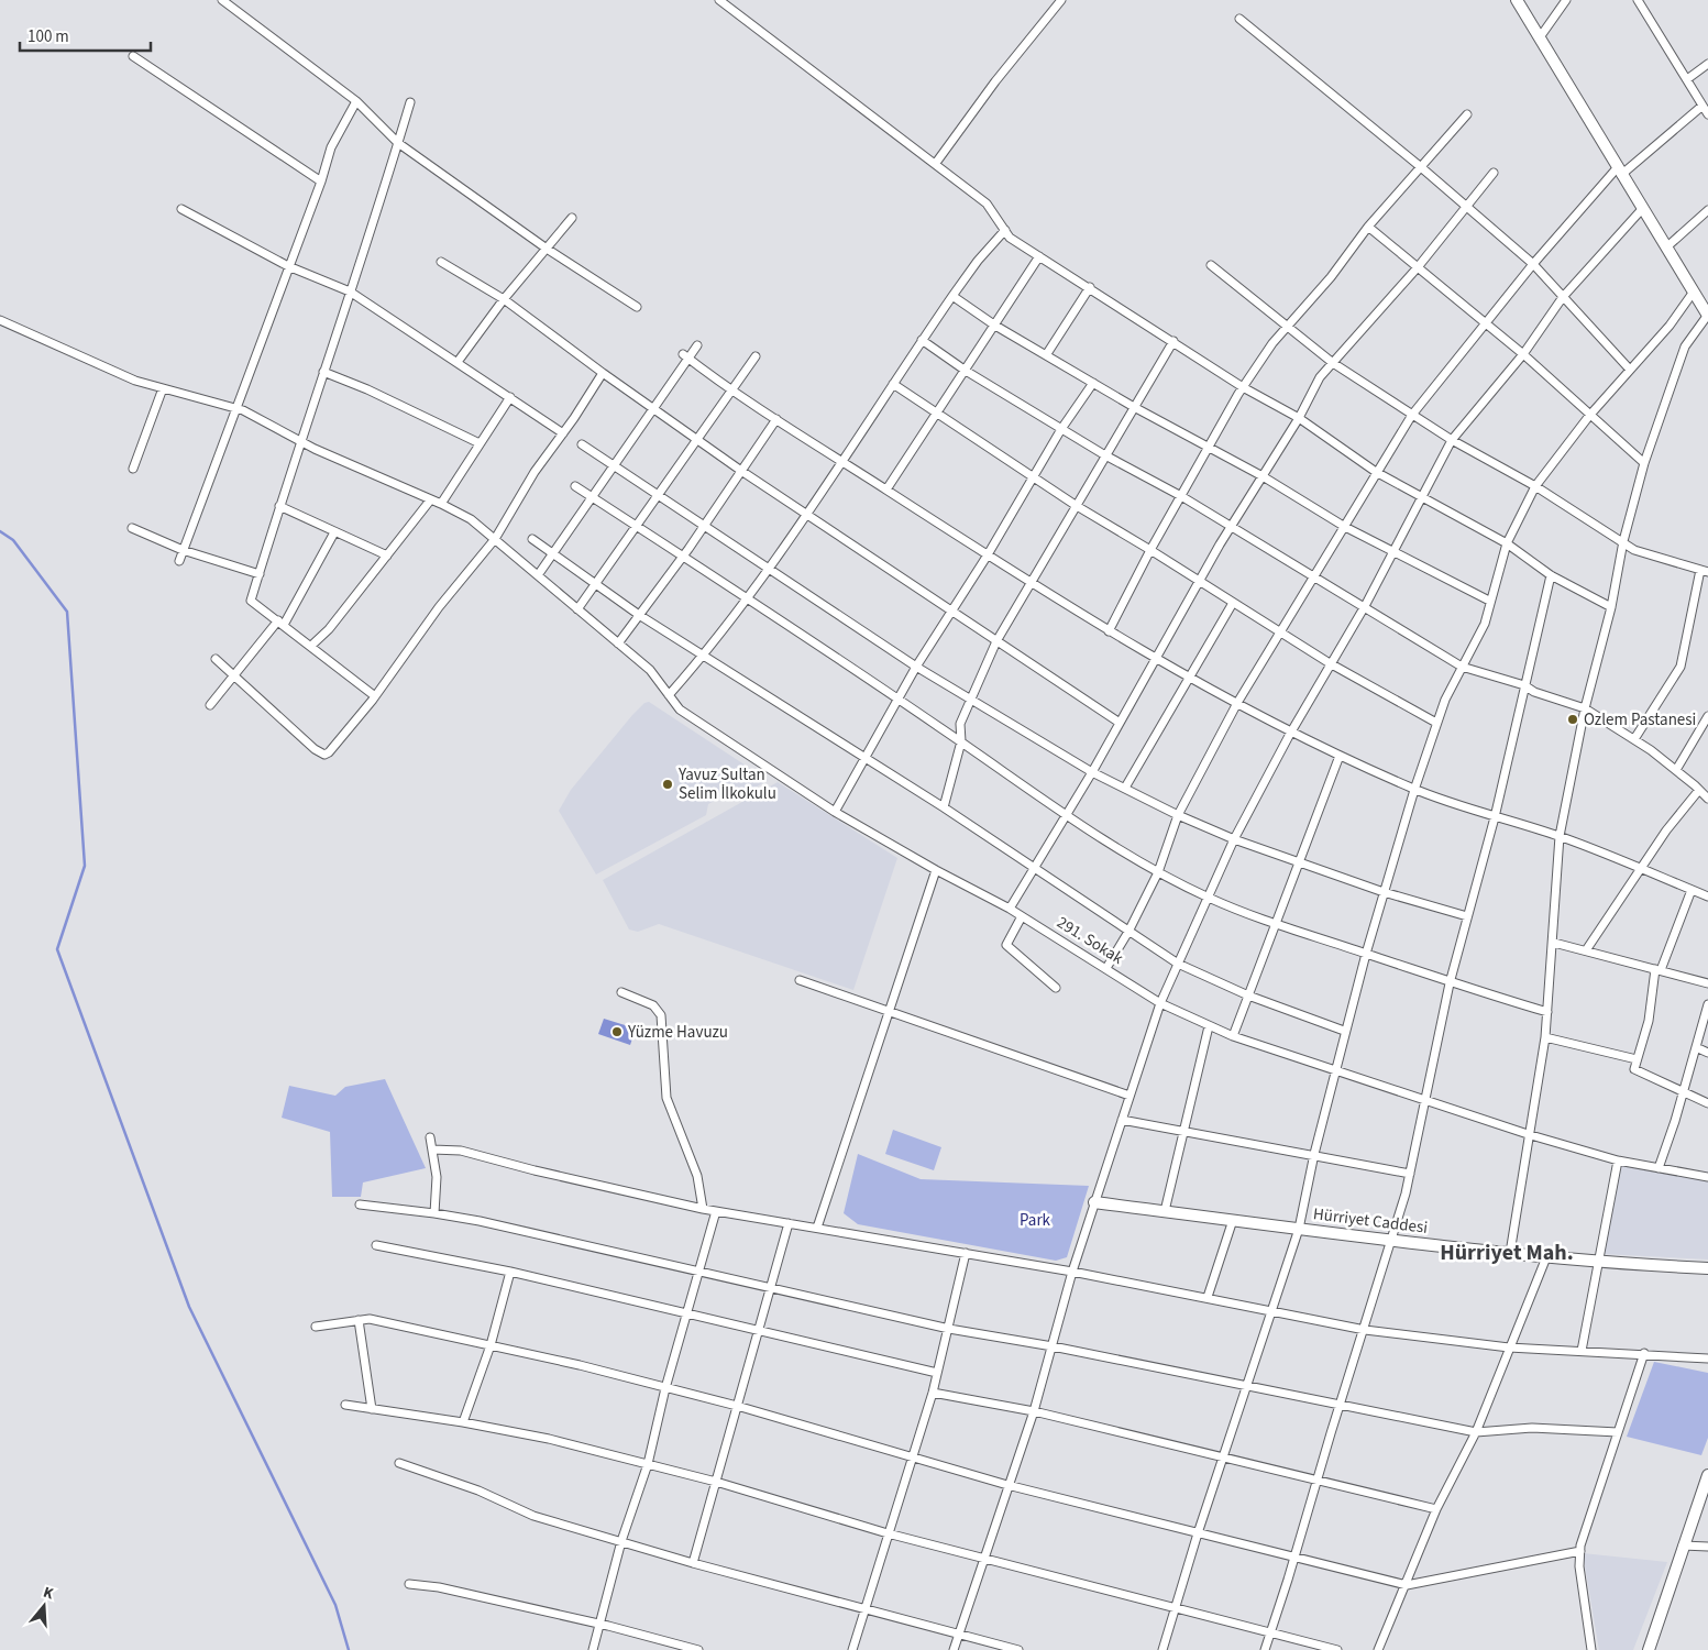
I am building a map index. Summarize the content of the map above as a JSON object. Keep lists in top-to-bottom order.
{
  "streets": {
    "street": ["291. Sokak", "Hürriyet Caddesi"]
  },
  "districts": ["Hürriyet Mah."],
  "parks": ["Park"],
  "places": ["Ozlem Pastanesi", "Yavuz Sultan Selim İlkokulu", "Yüzme Havuzu"],
  "scale_bar": "100 m",
  "north": "top"
}
